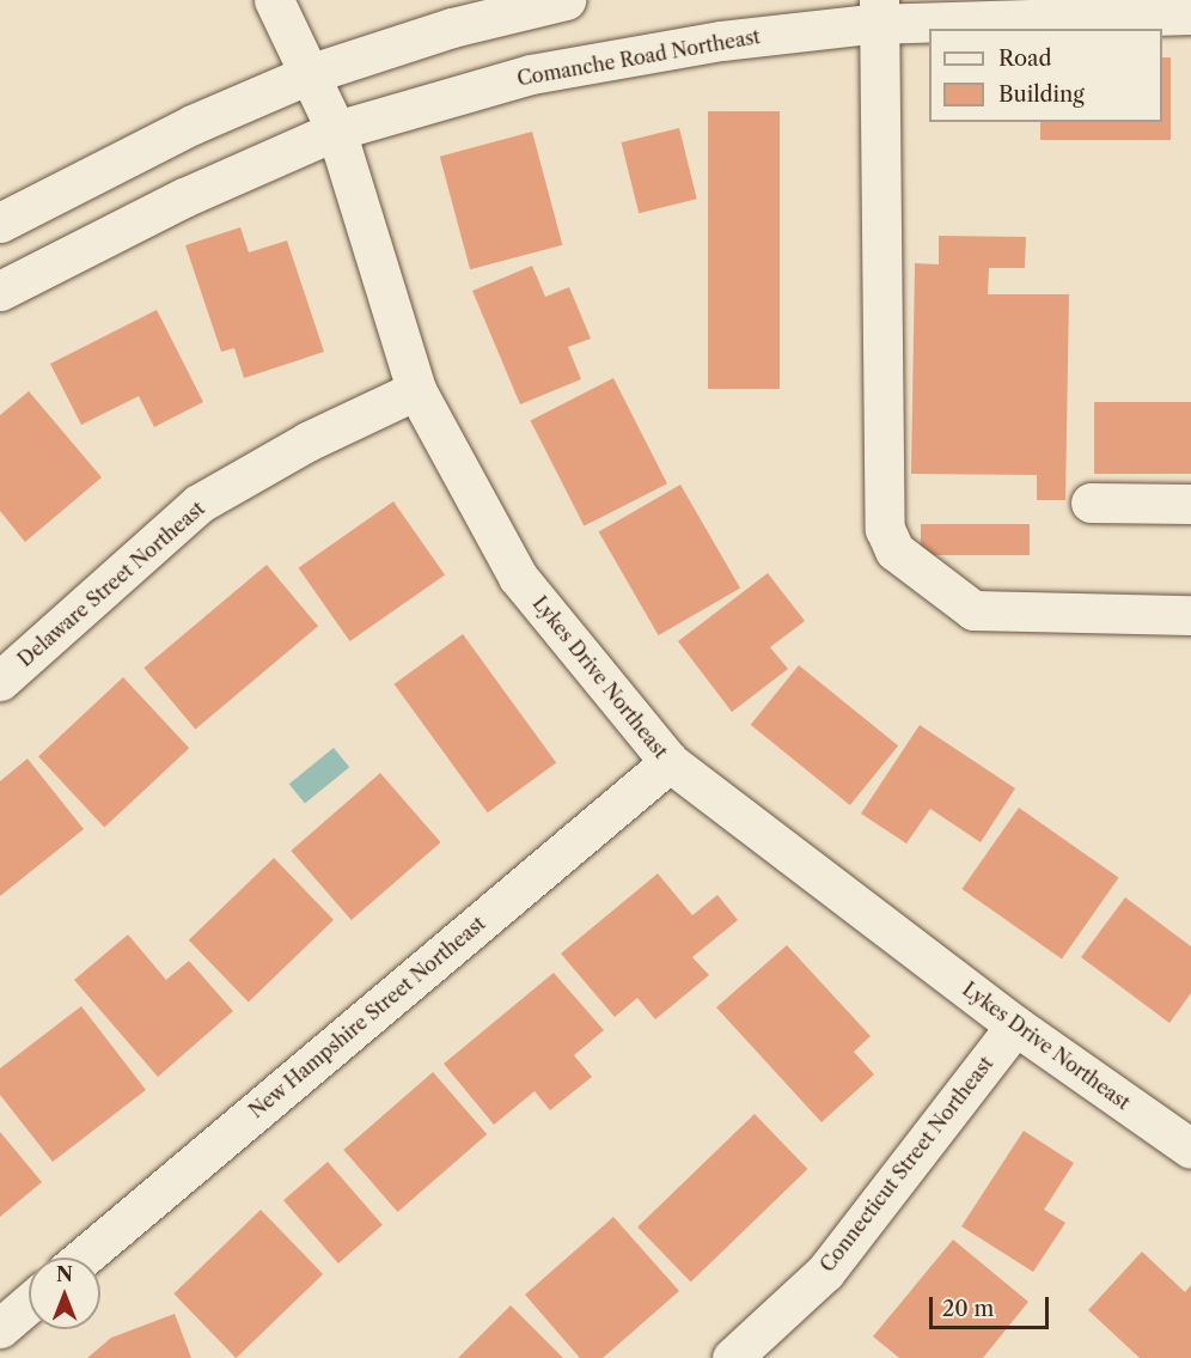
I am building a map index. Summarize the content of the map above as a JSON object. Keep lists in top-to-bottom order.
{
  "streets": {
    "street": [
      "Comanche Road Northeast",
      "Delaware Street Northeast",
      "Lykes Drive Northeast",
      "New Hampshire Street Northeast",
      "Connecticut Street Northeast"
    ]
  },
  "crossings": [
    ["Comanche Road Northeast", "Lykes Drive Northeast"],
    ["Delaware Street Northeast", "Lykes Drive Northeast"],
    ["Lykes Drive Northeast", "New Hampshire Street Northeast"],
    ["Lykes Drive Northeast", "Connecticut Street Northeast"]
  ],
  "legend": ["Road", "Building"],
  "scale_bar": "20 m",
  "north": "top"
}
